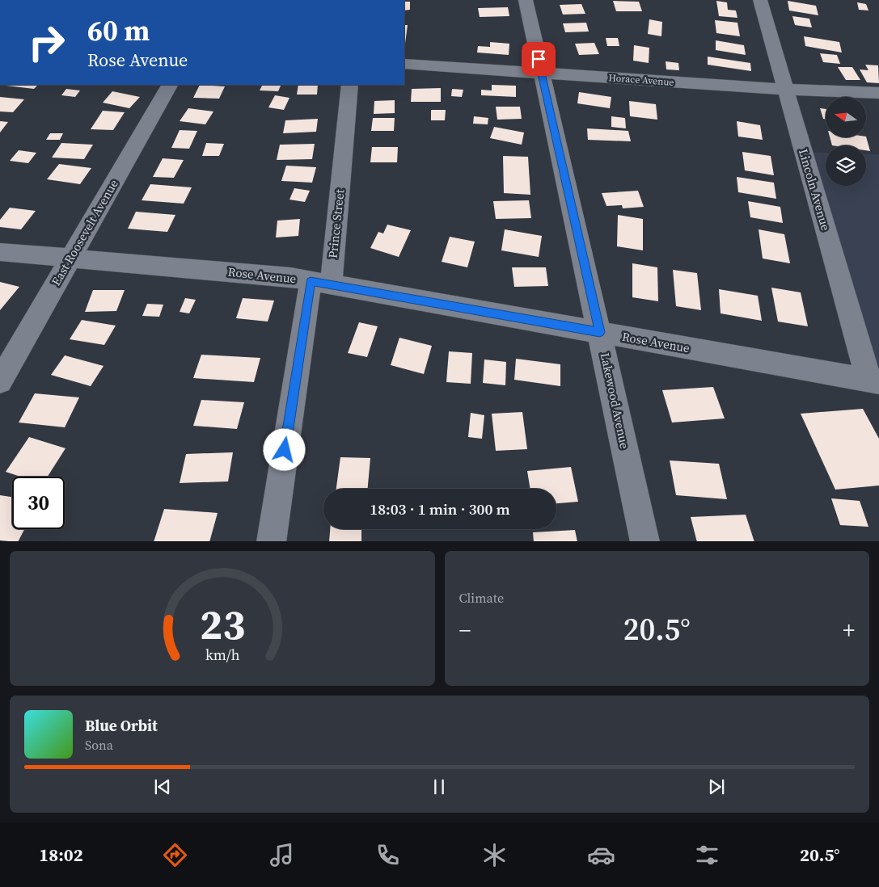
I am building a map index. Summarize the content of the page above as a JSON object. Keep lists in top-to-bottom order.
{
  "streets": {
    "street": [
      "Horace Avenue",
      "Lincoln Avenue",
      "Prince Street",
      "East Roosevelt Avenue",
      "Rose Avenue",
      "Lakewood Avenue"
    ]
  },
  "crossings": [
    ["Horace Avenue", "Lincoln Avenue"],
    ["Horace Avenue", "Lakewood Avenue"],
    ["Lincoln Avenue", "Rose Avenue"],
    ["Prince Street", "Rose Avenue"],
    ["East Roosevelt Avenue", "Rose Avenue"],
    ["Rose Avenue", "Lakewood Avenue"]
  ],
  "north": "left",
  "page": {
    "turn": ["60 m", "Rose Avenue"],
    "limit": "30",
    "trip": "18:03 · 1 min · 300 m",
    "tile": "Climate",
    "heat": ["−", "20.5°", "+"],
    "song": ["Blue Orbit", "Sona"],
    "tabs": ["18:02", "20.5°"],
    "gauge": ["23", "km/h"]
  }
}
